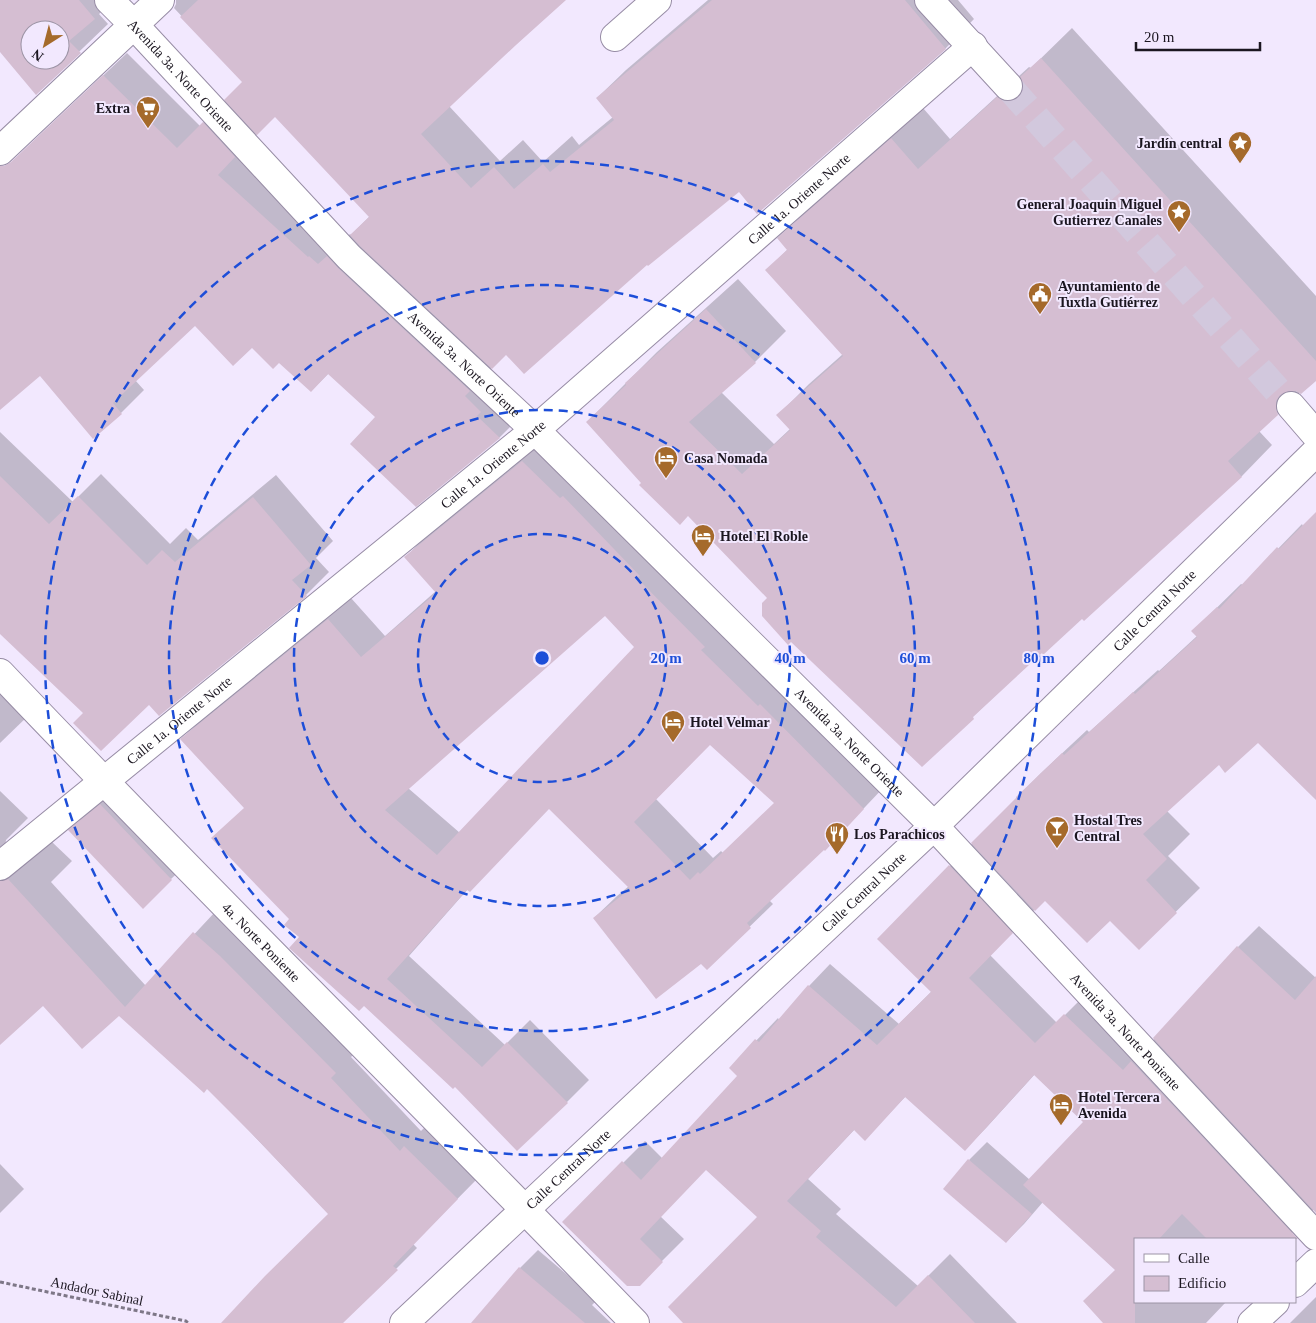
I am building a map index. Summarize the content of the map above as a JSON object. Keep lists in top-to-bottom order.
{
  "streets": {
    "street": [
      "Avenida 3a. Norte Oriente",
      "Calle 1a. Oriente Norte",
      "Calle Central Norte",
      "4a. Norte Poniente",
      "Avenida 3a. Norte Poniente"
    ],
    "path": ["Andador Sabinal"]
  },
  "crossings": [
    ["Avenida 3a. Norte Oriente", "Calle 1a. Oriente Norte"],
    ["Avenida 3a. Norte Oriente", "Calle Central Norte"],
    ["Avenida 3a. Norte Oriente", "Avenida 3a. Norte Poniente"],
    ["Calle 1a. Oriente Norte", "4a. Norte Poniente"],
    ["Calle Central Norte", "4a. Norte Poniente"],
    ["Calle Central Norte", "Avenida 3a. Norte Poniente"]
  ],
  "places": {
    "supermarket": ["Extra"],
    "place": ["Jardín central", "General Joaquin Miguel Gutierrez Canales"],
    "public building": ["Ayuntamiento de Tuxtla Gutiérrez"],
    "hotel": [
      "Casa Nomada",
      "Hotel El Roble",
      "Hotel Velmar",
      "Hotel Tercera Avenida"
    ],
    "bar": ["Hostal Tres Central"],
    "restaurant": ["Los Parachicos"]
  },
  "legend": ["Calle", "Edificio"],
  "scale_bar": "20 m",
  "north": "bottom left",
  "rings": [
    "20 m",
    "40 m",
    "60 m",
    "80 m"
  ]
}
